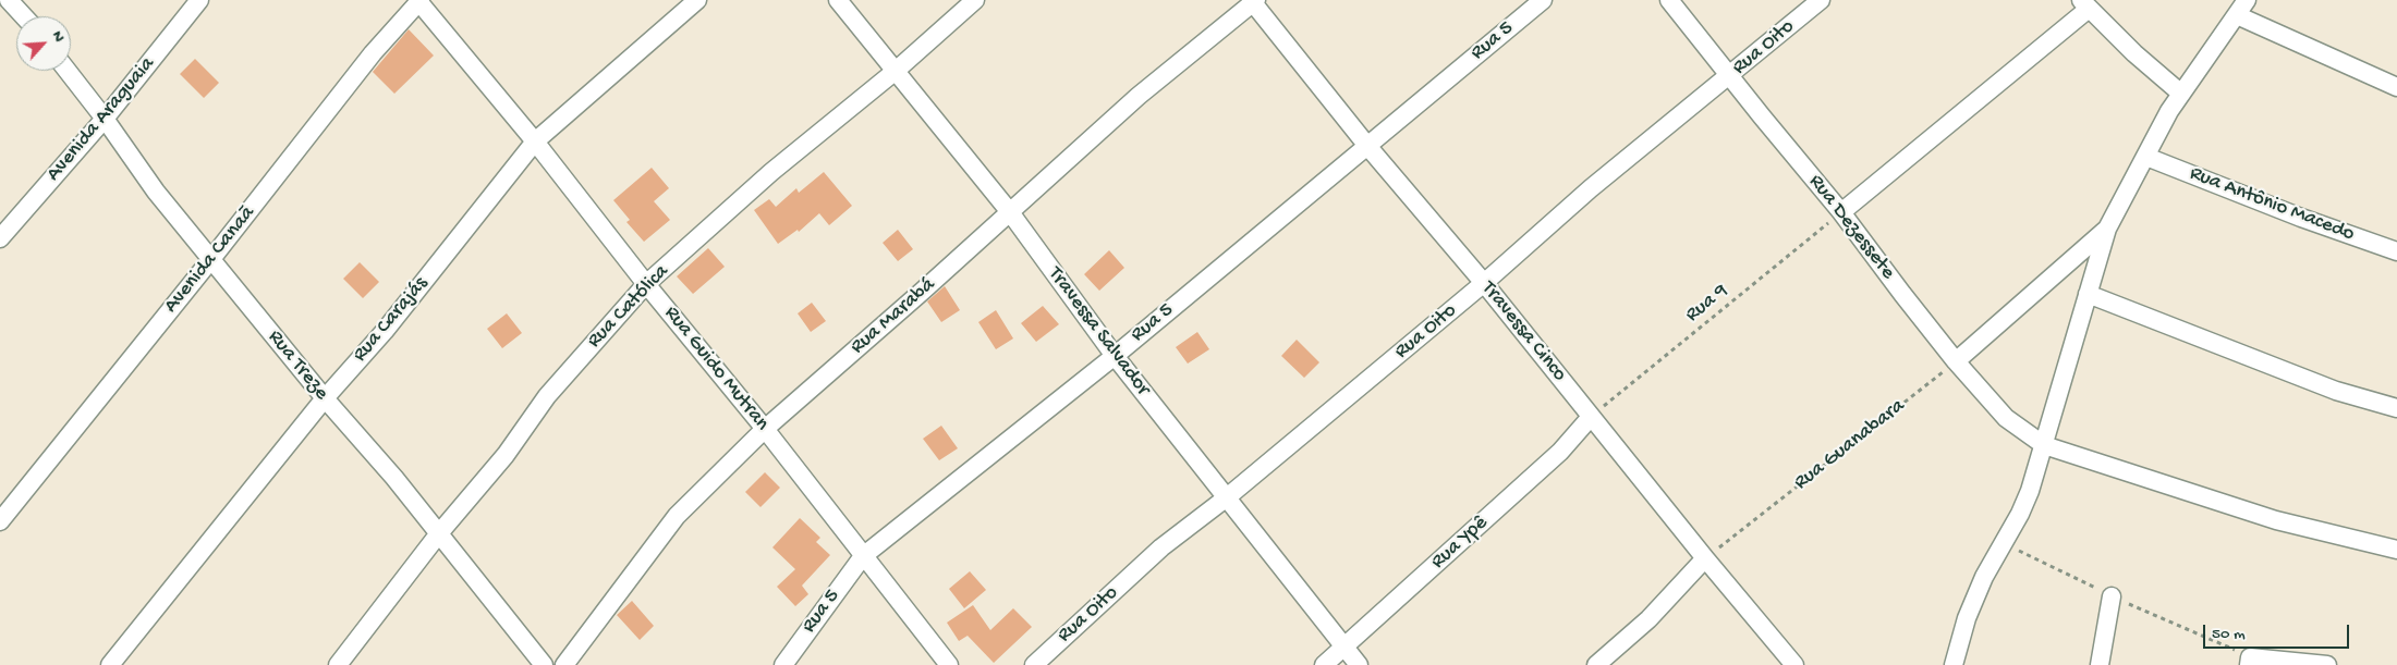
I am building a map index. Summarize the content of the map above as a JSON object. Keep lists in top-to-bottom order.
{
  "streets": {
    "street": [
      "Rua 5",
      "Rua Oito",
      "Avenida Araguaia",
      "Rua Antônio Macedo",
      "Rua Dezessete",
      "Avenida Canaã",
      "Rua Católica",
      "Rua Marabá",
      "Rua Carajás",
      "Travessa Salvador",
      "Travessa Cinco",
      "Rua Treze",
      "Rua Guido Mutran",
      "Rua Ypê"
    ],
    "path": ["Rua 9", "Rua Guanabara"]
  },
  "crossings": [
    ["Rua 5", "Travessa Salvador"],
    ["Rua 5", "Travessa Cinco"],
    ["Rua 5", "Rua Guido Mutran"],
    ["Rua Oito", "Rua Dezessete"],
    ["Rua Oito", "Travessa Salvador"],
    ["Rua Oito", "Travessa Cinco"],
    ["Avenida Araguaia", "Rua Treze"],
    ["Rua Dezessete", "Rua 9"],
    ["Rua Dezessete", "Rua Guanabara"],
    ["Avenida Canaã", "Rua Treze"],
    ["Avenida Canaã", "Rua Guido Mutran"],
    ["Rua 9", "Travessa Cinco"],
    ["Rua 9", "Rua Ypê"],
    ["Rua Católica", "Travessa Salvador"],
    ["Rua Católica", "Rua Treze"],
    ["Rua Católica", "Rua Guido Mutran"],
    ["Rua Marabá", "Travessa Salvador"],
    ["Rua Marabá", "Travessa Cinco"],
    ["Rua Marabá", "Rua Guido Mutran"],
    ["Rua Carajás", "Rua Treze"],
    ["Rua Carajás", "Rua Guido Mutran"],
    ["Travessa Salvador", "Rua Ypê"],
    ["Travessa Cinco", "Rua Guanabara"],
    ["Travessa Cinco", "Rua Ypê"]
  ],
  "scale_bar": "50 m",
  "north": "top right"
}
